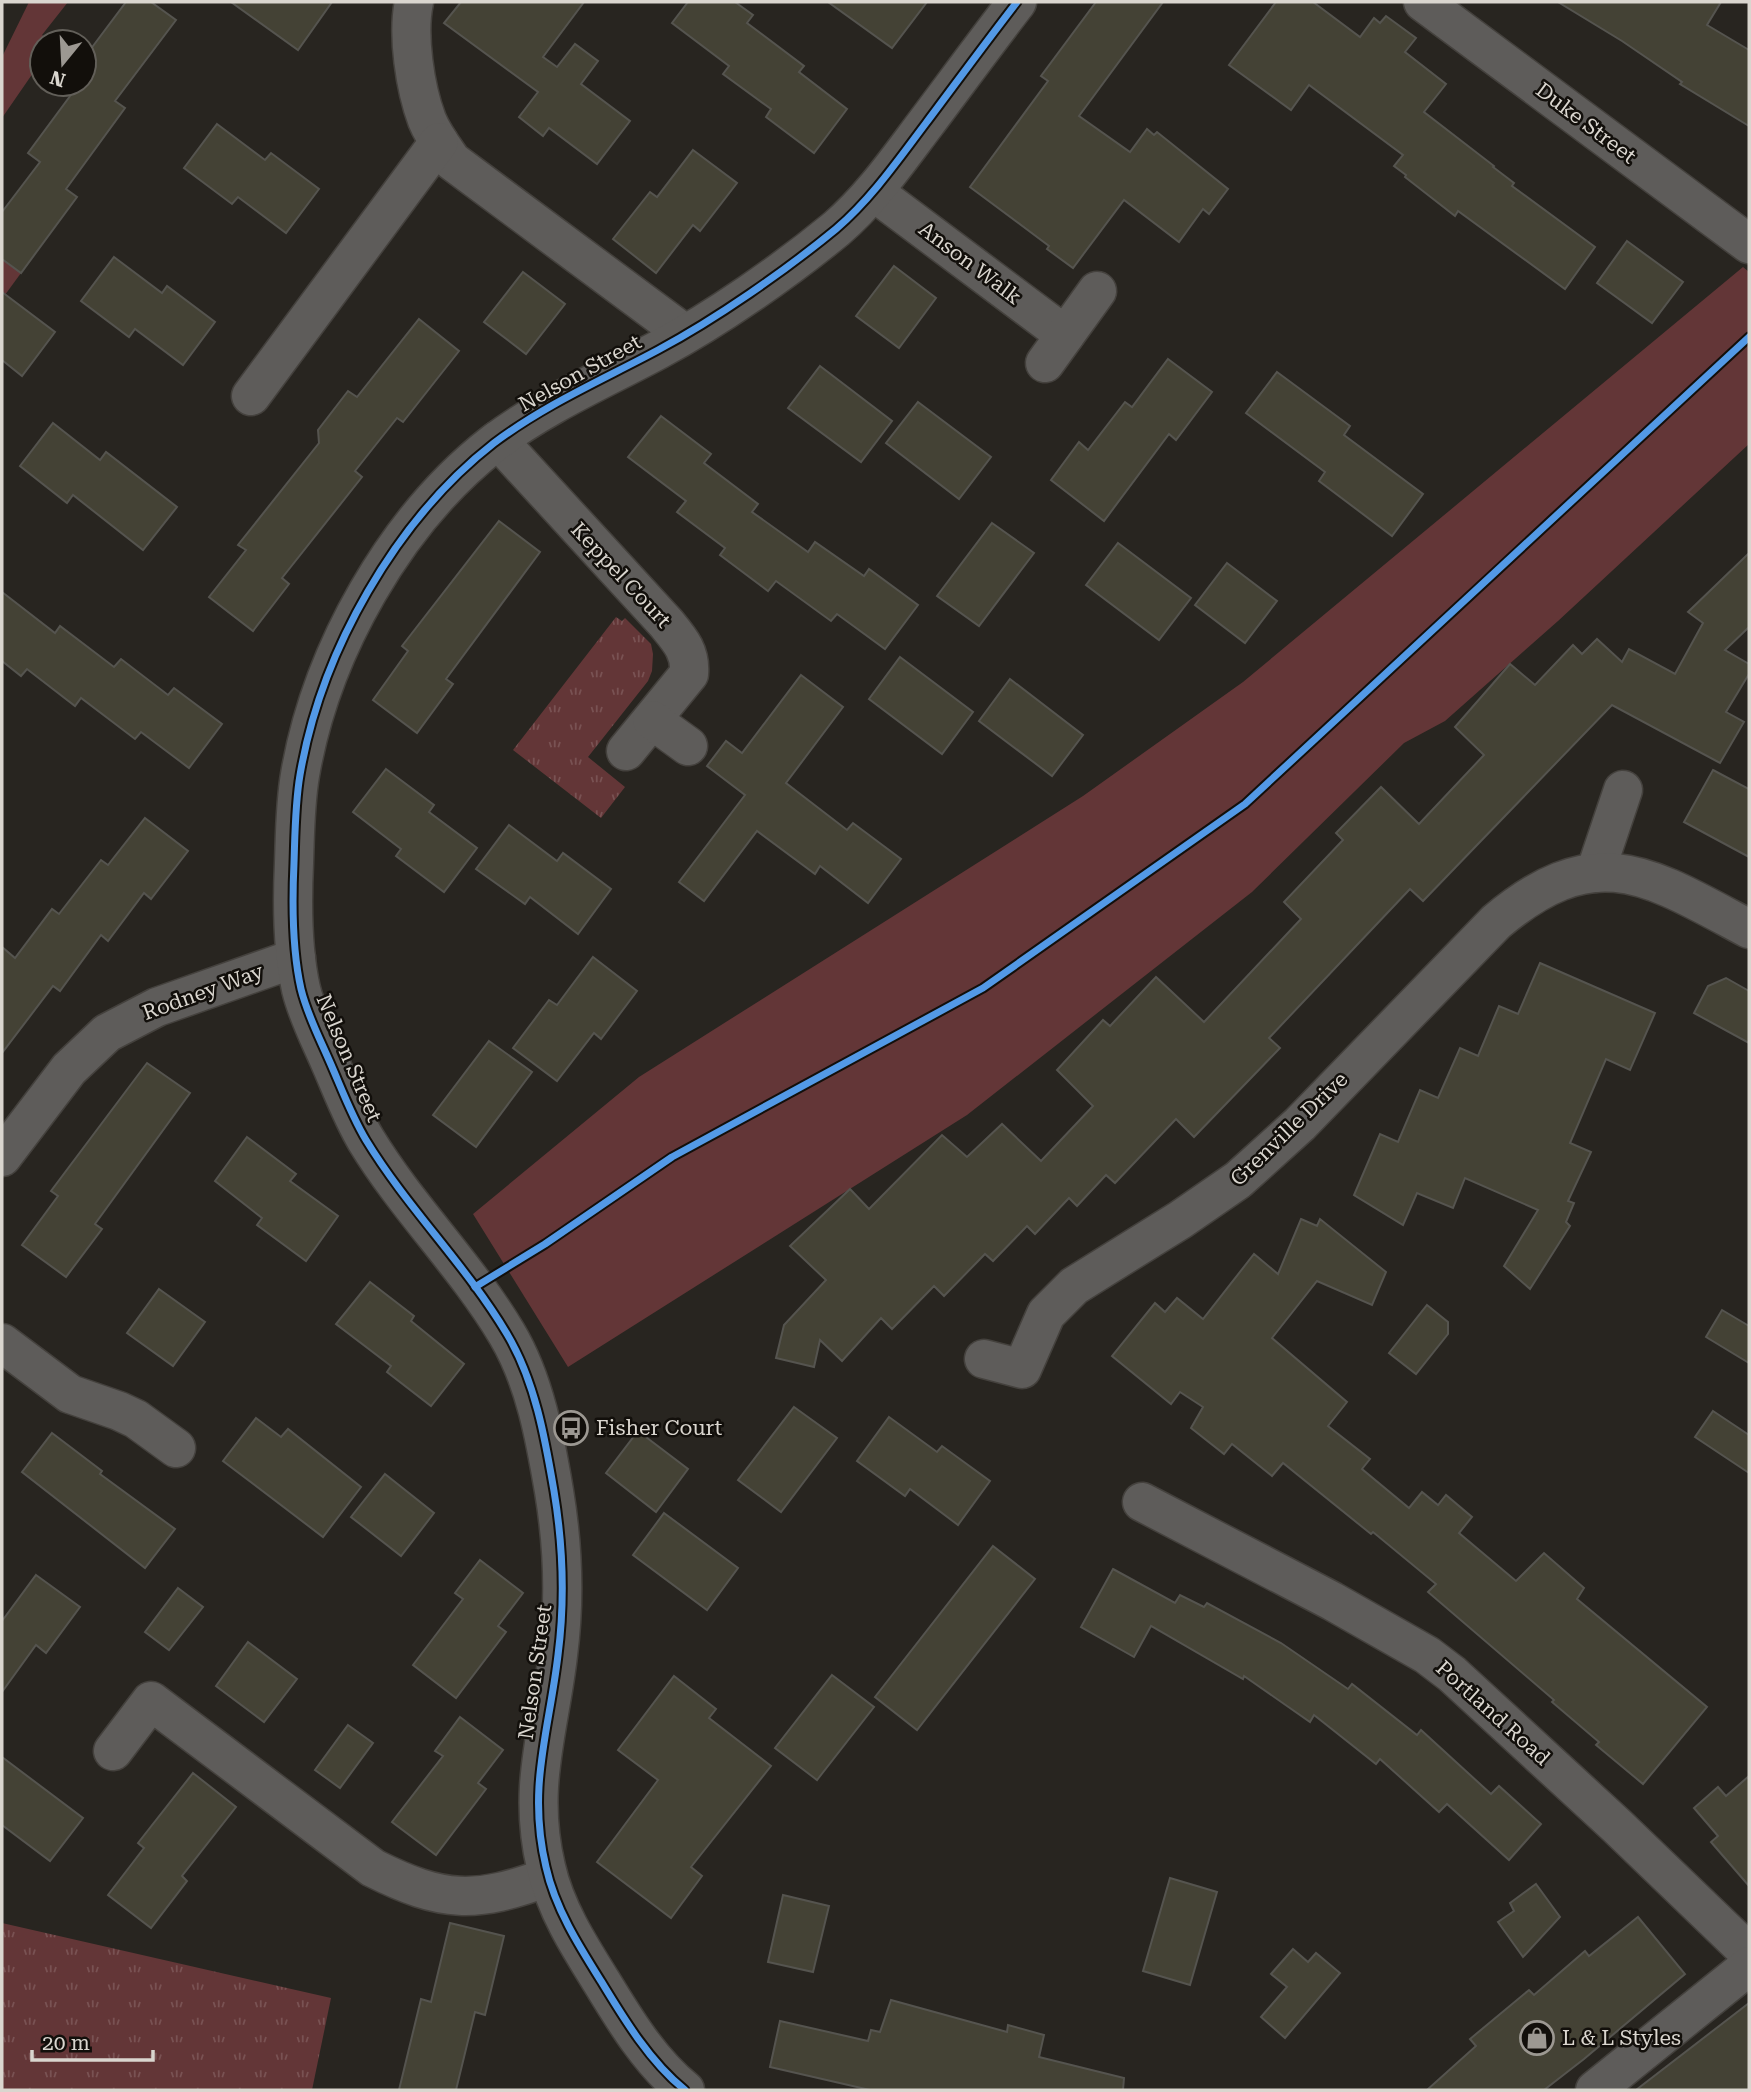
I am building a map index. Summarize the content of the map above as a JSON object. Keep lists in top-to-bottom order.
{
  "streets": {
    "street": [
      "Duke Street",
      "Anson Walk",
      "Nelson Street",
      "Keppel Court",
      "Rodney Way",
      "Grenville Drive",
      "Portland Road"
    ]
  },
  "crossings": [
    ["Anson Walk", "Nelson Street"],
    ["Nelson Street", "Keppel Court"],
    ["Nelson Street", "Rodney Way"]
  ],
  "places": {
    "bus stop": ["Fisher Court"],
    "shop": ["L & L Styles"]
  },
  "scale_bar": "20 m",
  "north": "bottom"
}
